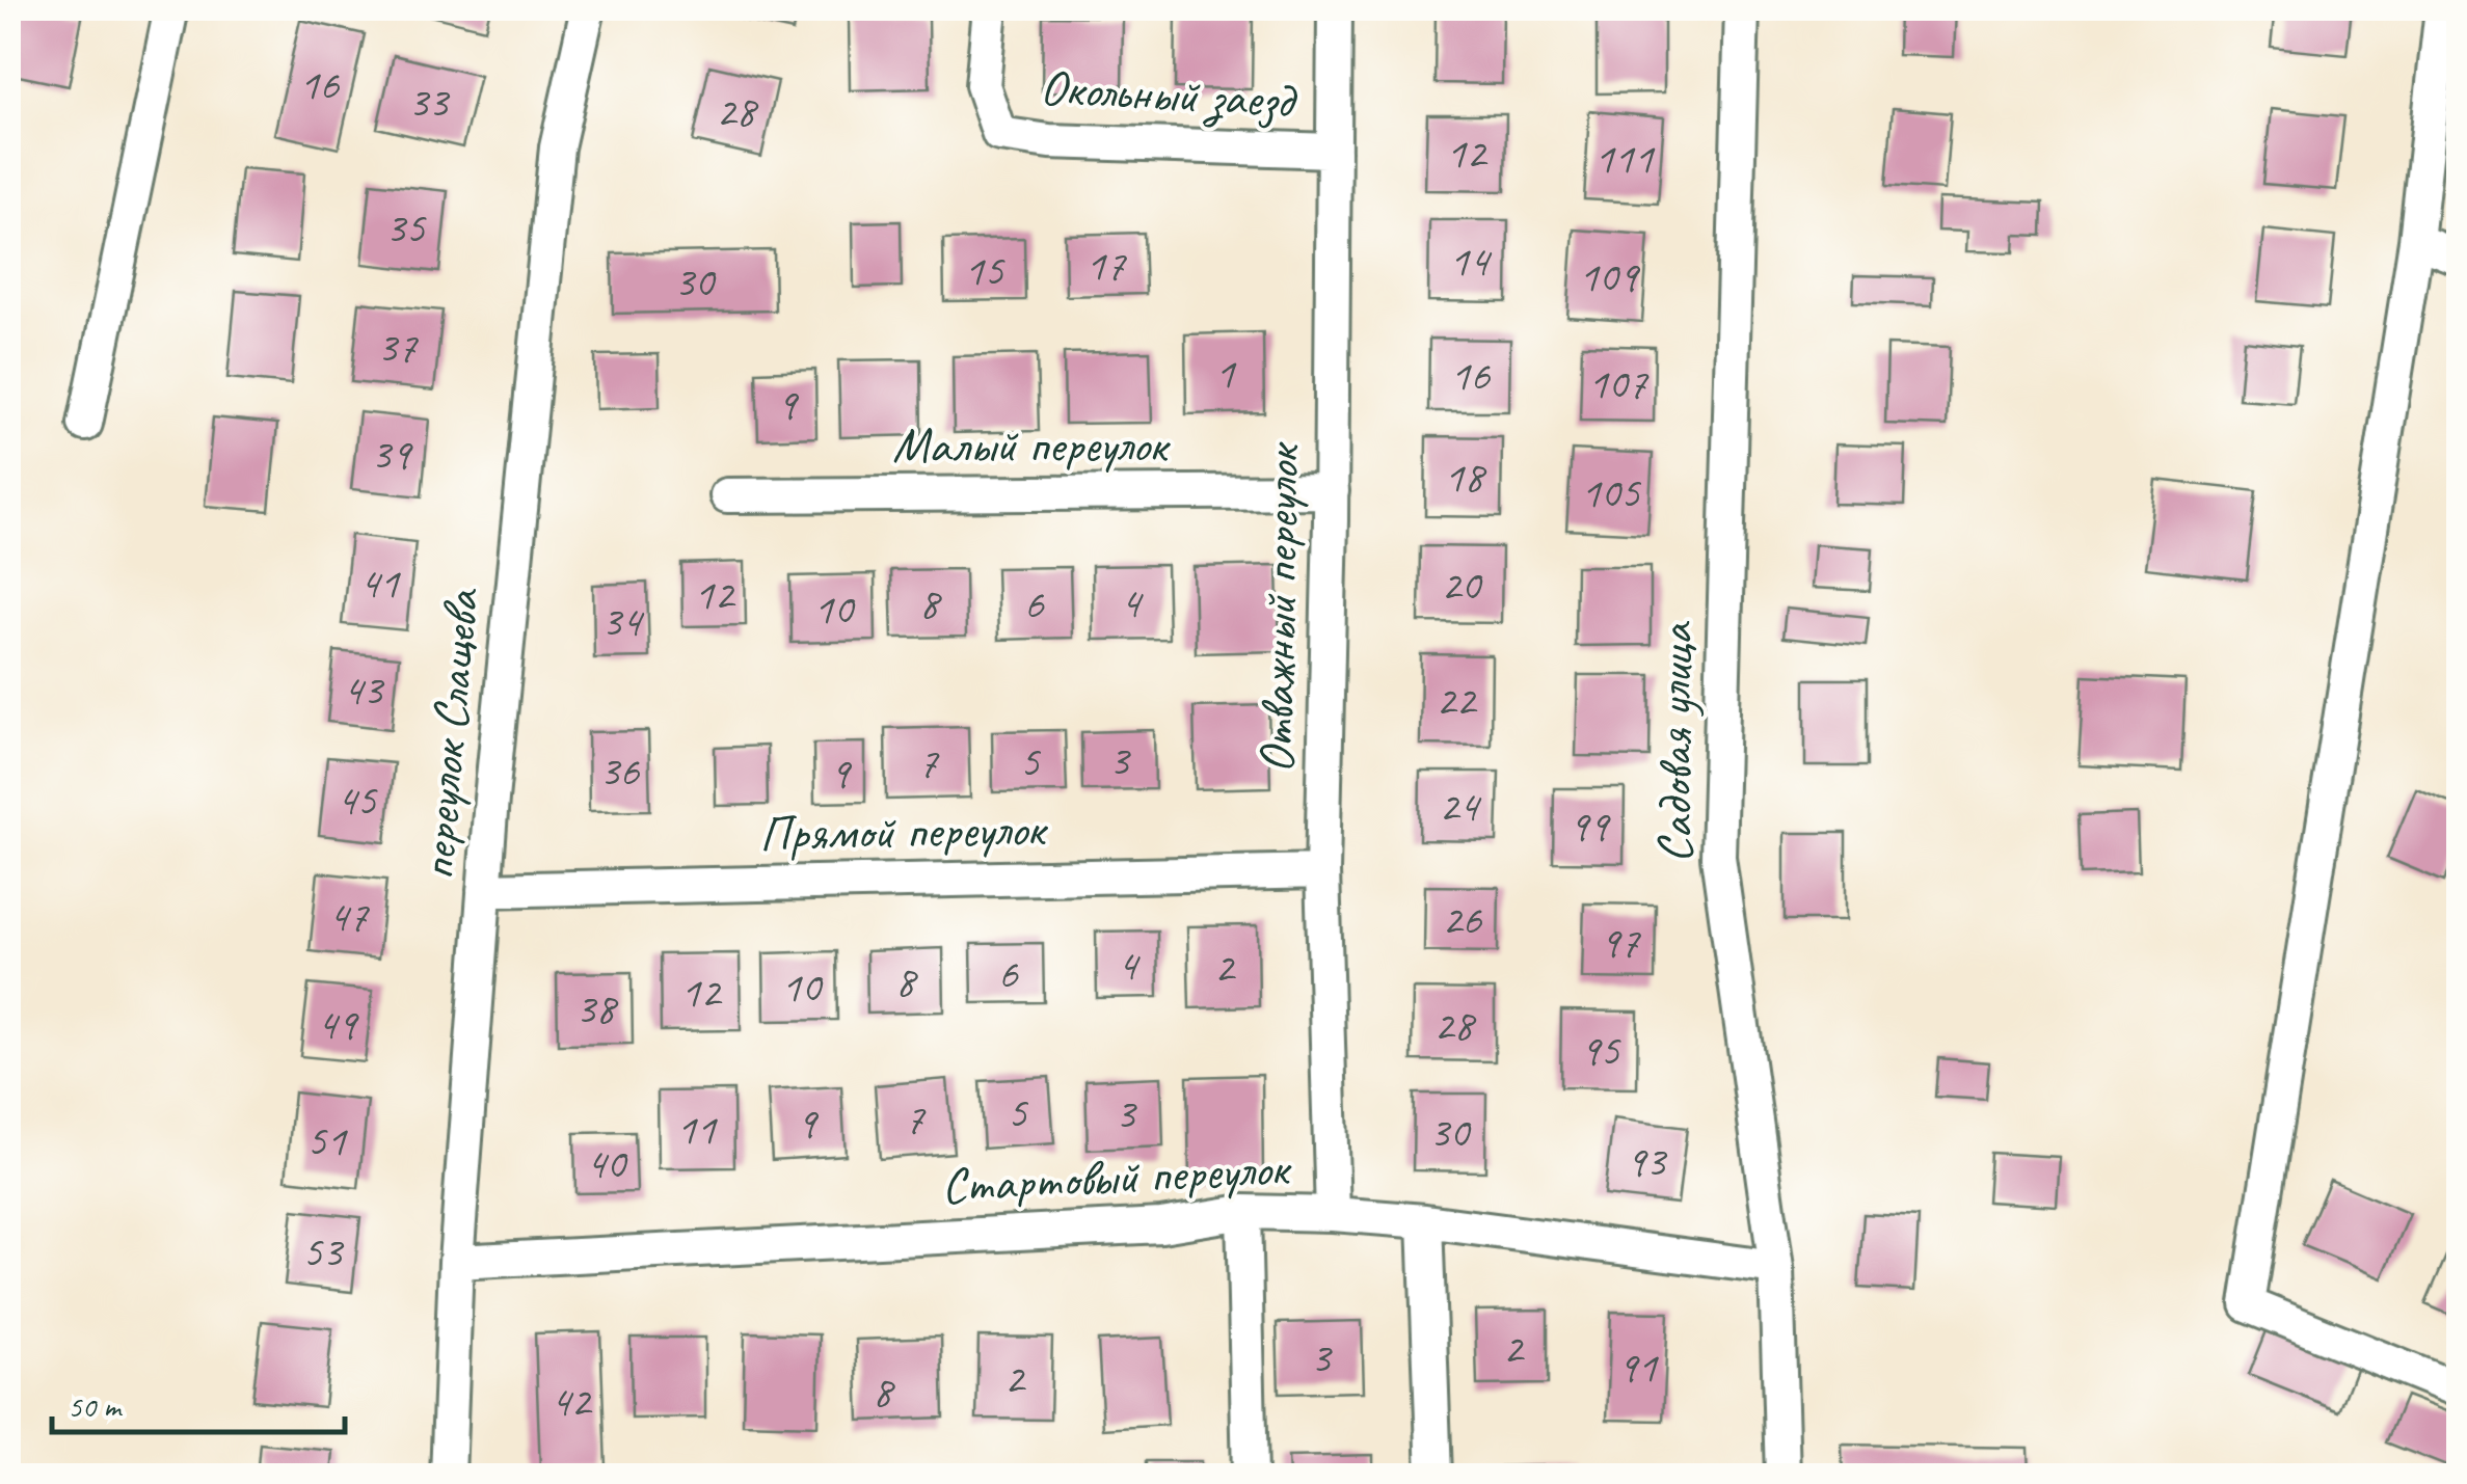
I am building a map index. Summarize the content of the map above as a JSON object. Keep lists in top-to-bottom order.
{
  "streets": {
    "street": [
      "Окольный заезд",
      "Малый переулок",
      "Отважный переулок",
      "переулок Слащева",
      "Садовая улица",
      "Прямой переулок",
      "Стартовый переулок"
    ]
  },
  "crossings": [
    ["Окольный заезд", "Отважный переулок"],
    ["Малый переулок", "Отважный переулок"],
    ["Отважный переулок", "Прямой переулок"],
    ["Отважный переулок", "Стартовый переулок"],
    ["переулок Слащева", "Прямой переулок"],
    ["переулок Слащева", "Стартовый переулок"],
    ["Садовая улица", "Стартовый переулок"]
  ],
  "house_numbers": [
    "16",
    "33",
    "28",
    "12",
    "111",
    "35",
    "14",
    "17",
    "15",
    "109",
    "30",
    "37",
    "1",
    "16",
    "107",
    "9",
    "39",
    "18",
    "105",
    "41",
    "20",
    "12",
    "4",
    "8",
    "6",
    "10",
    "34",
    "43",
    "22",
    "3",
    "5",
    "7",
    "36",
    "9",
    "45",
    "24",
    "99",
    "47",
    "26",
    "97",
    "4",
    "2",
    "6",
    "8",
    "10",
    "12",
    "38",
    "49",
    "28",
    "95",
    "5",
    "3",
    "7",
    "9",
    "11",
    "30",
    "51",
    "93",
    "40",
    "53",
    "2",
    "3",
    "91",
    "2",
    "8",
    "42"
  ],
  "scale_bar": "50 m"
}
